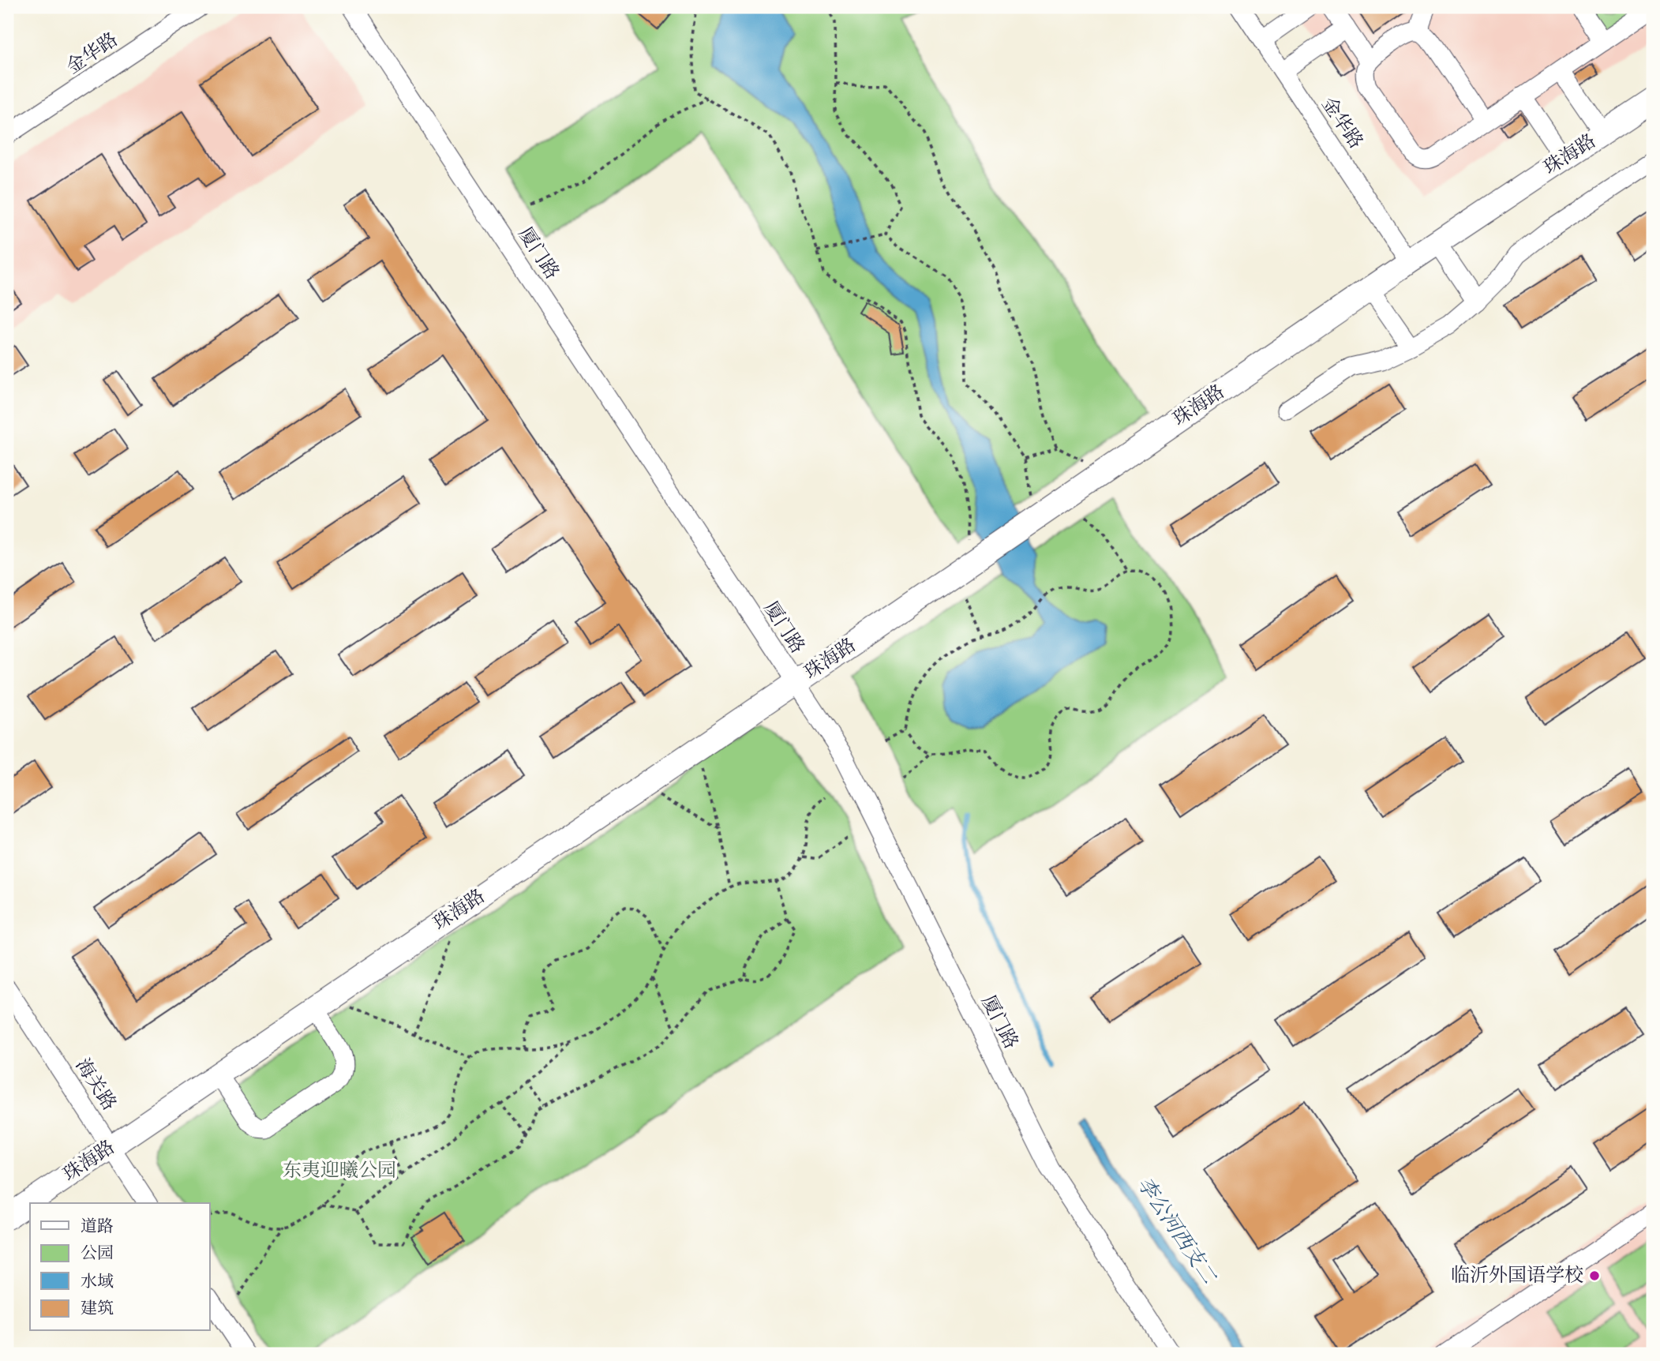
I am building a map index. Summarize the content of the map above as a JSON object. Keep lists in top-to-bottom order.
{
  "streets": {
    "main road": ["珠海路"],
    "street": ["金华路", "厦门路", "海关路"]
  },
  "crossings": [
    ["金华路", "珠海路"],
    ["珠海路", "厦门路"],
    ["珠海路", "海关路"]
  ],
  "water": ["李公河西支二"],
  "parks": ["东夷迎曦公园"],
  "places": ["临沂外国语学校"],
  "legend": [
    "道路",
    "公园",
    "水域",
    "建筑"
  ]
}
